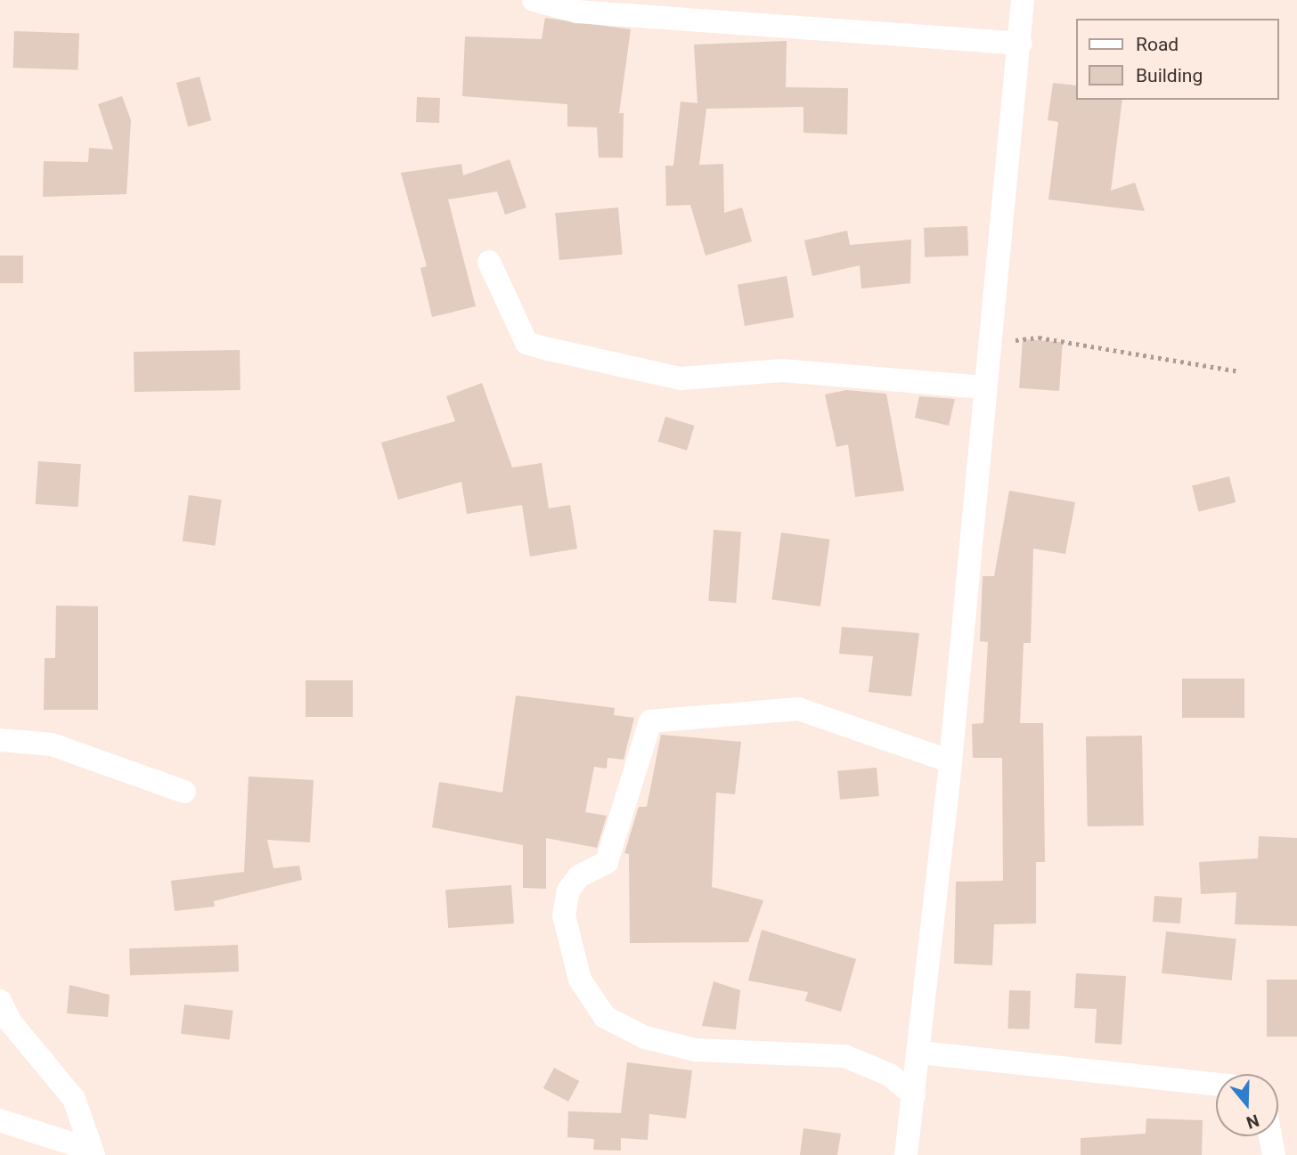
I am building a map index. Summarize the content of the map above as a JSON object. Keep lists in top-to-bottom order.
{
  "legend": ["Road", "Building"],
  "north": "bottom"
}
